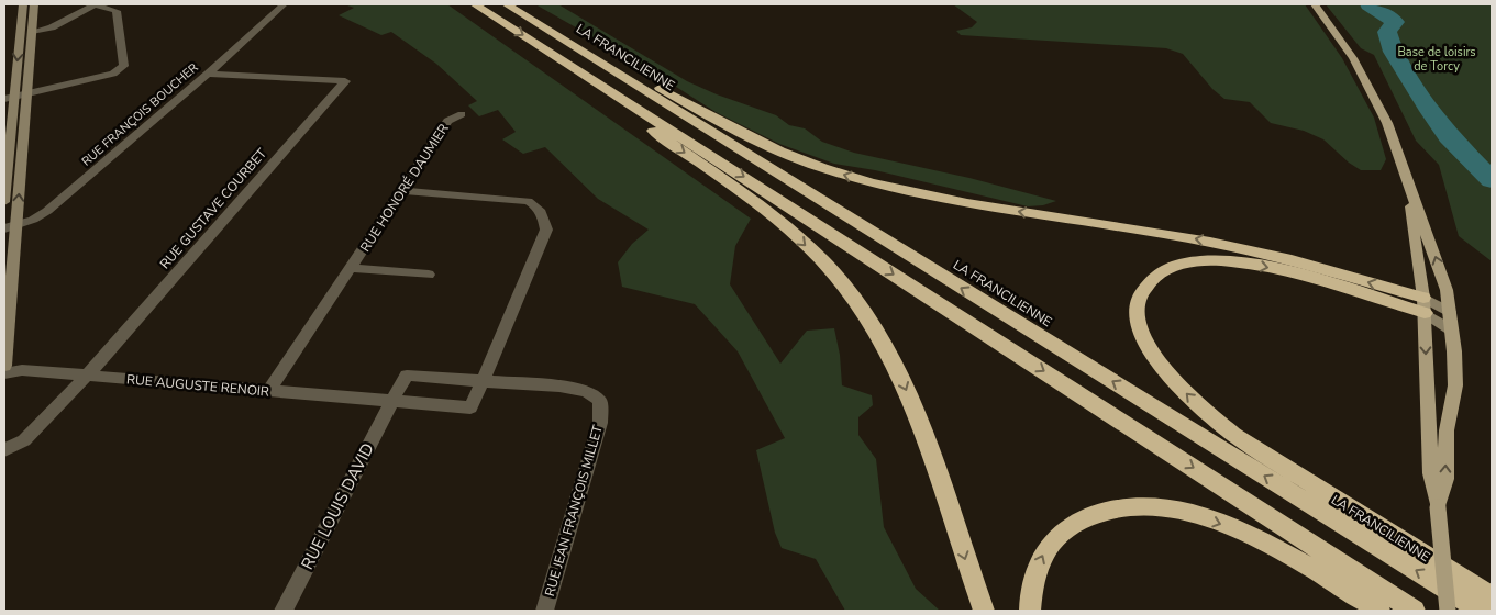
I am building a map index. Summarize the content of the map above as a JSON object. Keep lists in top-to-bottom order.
{
  "streets": {
    "highway": ["LA FRANCILIENNE"],
    "street": [
      "RUE FRANÇOIS BOUCHER",
      "RUE HONORÉ DAUMIER",
      "RUE GUSTAVE COURBET",
      "RUE AUGUSTE RENOIR",
      "RUE LOUIS DAVID",
      "RUE JEAN FRANÇOIS MILLET"
    ]
  },
  "crossings": [
    ["RUE FRANÇOIS BOUCHER", "RUE GUSTAVE COURBET"],
    ["RUE HONORÉ DAUMIER", "RUE AUGUSTE RENOIR"],
    ["RUE GUSTAVE COURBET", "RUE AUGUSTE RENOIR"],
    ["RUE AUGUSTE RENOIR", "RUE LOUIS DAVID"],
    ["RUE AUGUSTE RENOIR", "RUE JEAN FRANÇOIS MILLET"],
    ["RUE LOUIS DAVID", "RUE JEAN FRANÇOIS MILLET"]
  ],
  "parks": ["Base de loisirs de Torcy"]
}
